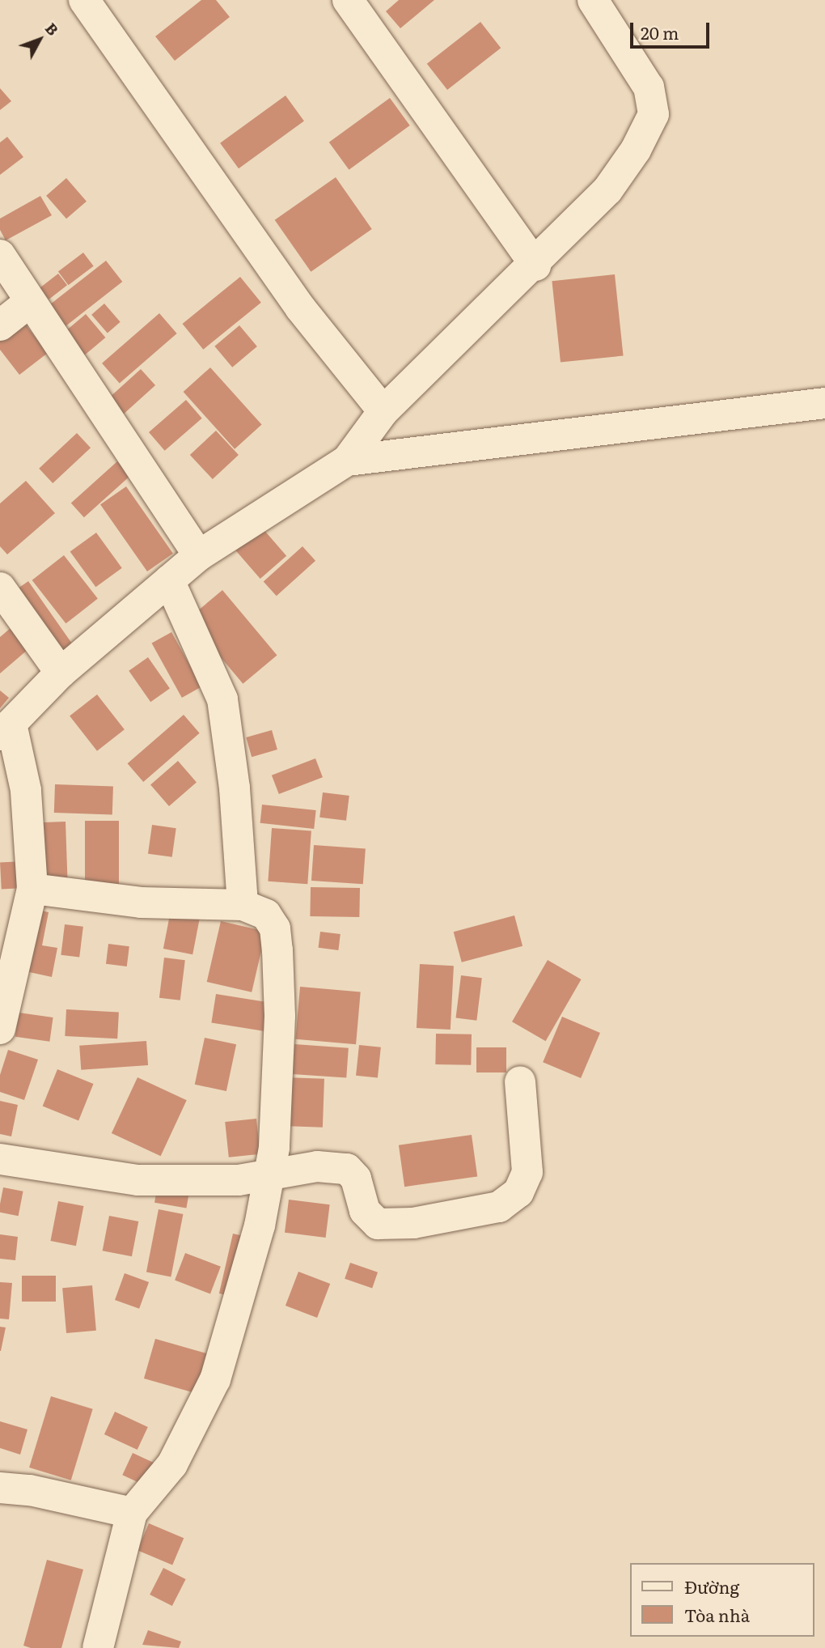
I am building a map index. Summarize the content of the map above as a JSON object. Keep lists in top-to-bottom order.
{
  "legend": ["Đường", "Tòa nhà"],
  "scale_bar": "20 m",
  "north": "top right"
}
